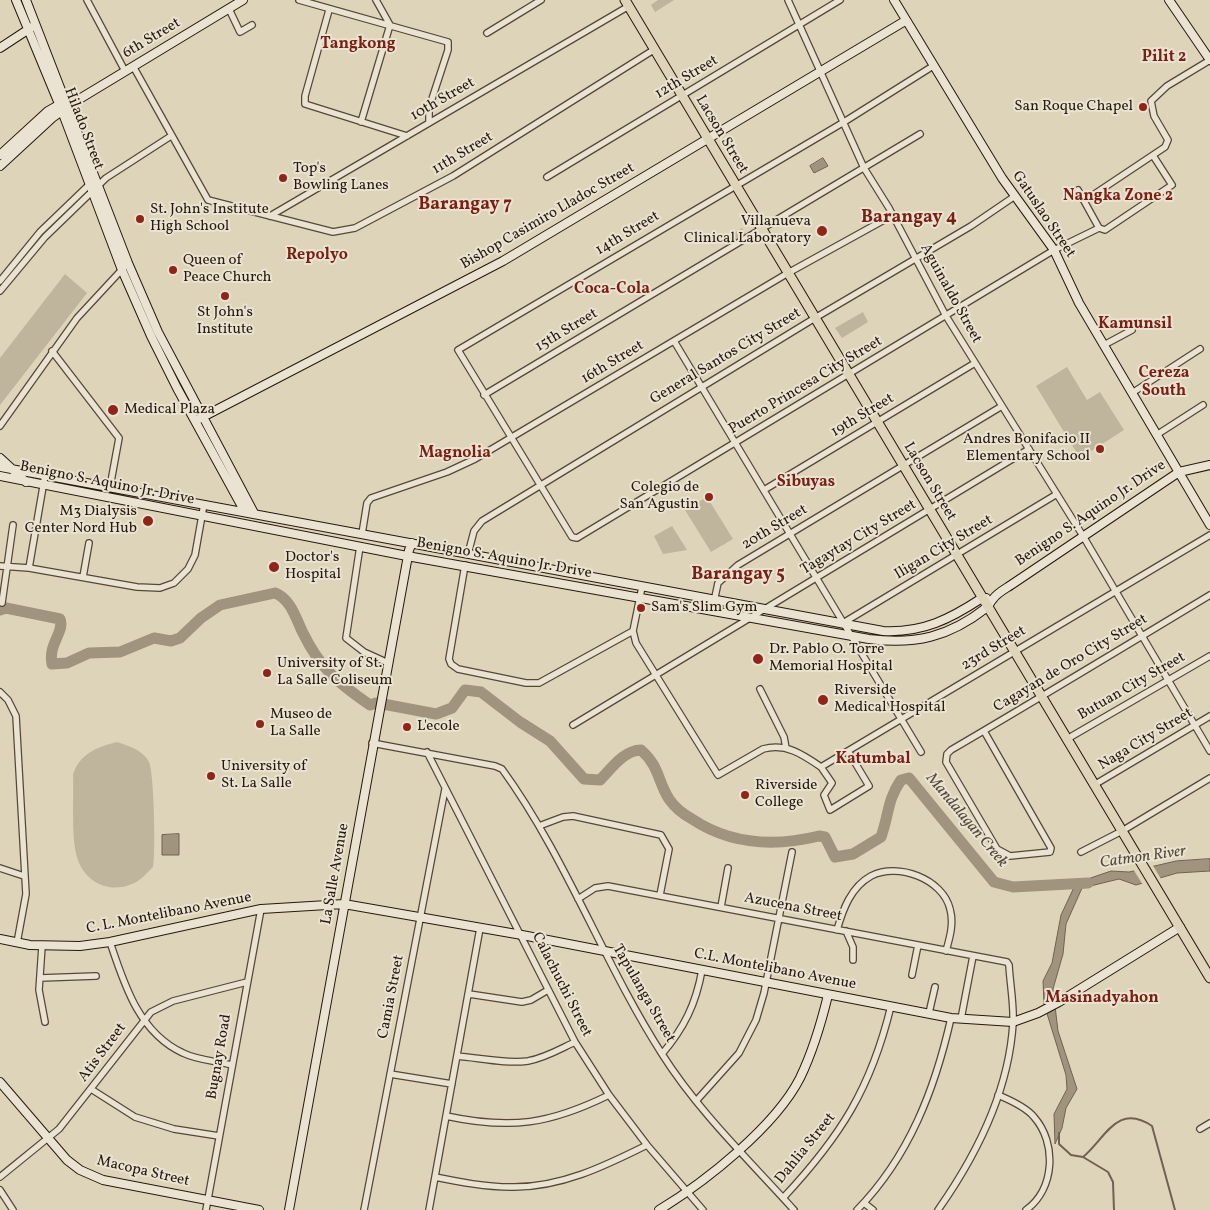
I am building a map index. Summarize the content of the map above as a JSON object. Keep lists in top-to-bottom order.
{
  "streets": {
    "main road": ["Lacson Street"],
    "street": [
      "6th Street",
      "12th Street",
      "10th Street",
      "Hilado Street",
      "11th Street",
      "Gatuslao Street",
      "Bishop Casimiro Lladoc Street",
      "14th Street",
      "Aguinaldo Street",
      "15th Street",
      "General Santos City Street",
      "16th Street",
      "Puerto Princesa City Street",
      "19th Street",
      "Benigno S. Aquino Jr. Drive",
      "20th Street",
      "Tagaytay City Street",
      "Iligan City Street",
      "23rd Street",
      "Cagayan de Oro City Street",
      "Butuan City Street",
      "Naga City Street",
      "La Salle Avenue",
      "Azucena Street",
      "C. L. Montelibano Avenue",
      "C.L. Montelibano Avenue",
      "Calachuchi Street",
      "Tapulanga Street",
      "Camia Street",
      "Atis Street",
      "Bugnay Road",
      "Dahlia Street",
      "Macopa Street"
    ]
  },
  "crossings": [
    ["6th Street", "Hilado Street"],
    ["12th Street", "Lacson Street"],
    ["12th Street", "Aguinaldo Street"],
    ["10th Street", "Lacson Street"],
    ["10th Street", "11th Street"],
    ["Hilado Street", "Bishop Casimiro Lladoc Street"],
    ["Lacson Street", "11th Street"],
    ["Lacson Street", "Bishop Casimiro Lladoc Street"],
    ["Lacson Street", "14th Street"],
    ["Lacson Street", "15th Street"],
    ["Lacson Street", "General Santos City Street"],
    ["Lacson Street", "16th Street"],
    ["Lacson Street", "Puerto Princesa City Street"],
    ["Lacson Street", "19th Street"],
    ["Lacson Street", "Benigno S. Aquino Jr. Drive"],
    ["Lacson Street", "20th Street"],
    ["Lacson Street", "Tagaytay City Street"],
    ["Lacson Street", "Iligan City Street"],
    ["Lacson Street", "23rd Street"],
    ["Lacson Street", "Cagayan de Oro City Street"],
    ["Lacson Street", "Butuan City Street"],
    ["Lacson Street", "Naga City Street"],
    ["Lacson Street", "C.L. Montelibano Avenue"],
    ["Gatuslao Street", "Bishop Casimiro Lladoc Street"],
    ["Gatuslao Street", "14th Street"],
    ["Gatuslao Street", "General Santos City Street"],
    ["Gatuslao Street", "Puerto Princesa City Street"],
    ["Gatuslao Street", "Benigno S. Aquino Jr. Drive"],
    ["Bishop Casimiro Lladoc Street", "Aguinaldo Street"],
    ["14th Street", "Aguinaldo Street"],
    ["14th Street", "15th Street"],
    ["Aguinaldo Street", "15th Street"],
    ["Aguinaldo Street", "General Santos City Street"],
    ["Aguinaldo Street", "16th Street"],
    ["Aguinaldo Street", "Puerto Princesa City Street"],
    ["Aguinaldo Street", "19th Street"],
    ["Aguinaldo Street", "Benigno S. Aquino Jr. Drive"],
    ["Aguinaldo Street", "20th Street"],
    ["Aguinaldo Street", "Tagaytay City Street"],
    ["Aguinaldo Street", "Iligan City Street"],
    ["Aguinaldo Street", "23rd Street"],
    ["Aguinaldo Street", "Cagayan de Oro City Street"],
    ["Aguinaldo Street", "Butuan City Street"],
    ["Aguinaldo Street", "Naga City Street"],
    ["General Santos City Street", "Puerto Princesa City Street"],
    ["General Santos City Street", "Benigno S. Aquino Jr. Drive"],
    ["16th Street", "Benigno S. Aquino Jr. Drive"],
    ["Benigno S. Aquino Jr. Drive", "20th Street"],
    ["Benigno S. Aquino Jr. Drive", "Tagaytay City Street"],
    ["Benigno S. Aquino Jr. Drive", "Iligan City Street"],
    ["Benigno S. Aquino Jr. Drive", "La Salle Avenue"],
    ["La Salle Avenue", "C. L. Montelibano Avenue"],
    ["La Salle Avenue", "C.L. Montelibano Avenue"],
    ["Azucena Street", "C.L. Montelibano Avenue"],
    ["Azucena Street", "Tapulanga Street"],
    ["C. L. Montelibano Avenue", "C.L. Montelibano Avenue"],
    ["C. L. Montelibano Avenue", "Bugnay Road"],
    ["C.L. Montelibano Avenue", "Calachuchi Street"],
    ["C.L. Montelibano Avenue", "Tapulanga Street"],
    ["C.L. Montelibano Avenue", "Camia Street"],
    ["C.L. Montelibano Avenue", "Dahlia Street"],
    ["Calachuchi Street", "Tapulanga Street"],
    ["Calachuchi Street", "Camia Street"],
    ["Tapulanga Street", "Dahlia Street"],
    ["Atis Street", "Bugnay Road"],
    ["Atis Street", "Macopa Street"],
    ["Bugnay Road", "Macopa Street"]
  ],
  "districts": [
    "Tangkong",
    "Pilit 2",
    "Nangka Zone 2",
    "Barangay 7",
    "Barangay 4",
    "Repolyo",
    "Coca-Cola",
    "Kamunsil",
    "Cereza South",
    "Magnolia",
    "Sibuyas",
    "Barangay 5",
    "Katumbal",
    "Masinadyahon"
  ],
  "water": ["Mandalagan Creek", "Catmon River"],
  "places": [
    "San Roque Chapel",
    "Top's Bowling Lanes",
    "St. John's Institute High School",
    "Villanueva Clinical Laboratory",
    "Queen of Peace Church",
    "St John's Institute",
    "Medical Plaza",
    "Andres Bonifacio II Elementary School",
    "Colegio de San Agustin",
    "M3 Dialysis Center Nord Hub",
    "Doctor's Hospital",
    "Sam's Slim Gym",
    "Dr. Pablo O. Torre Memorial Hospital",
    "University of St. La Salle Coliseum",
    "Riverside Medical Hospital",
    "Museo de La Salle",
    "L'ecole",
    "University of St. La Salle",
    "Riverside College"
  ]
}
